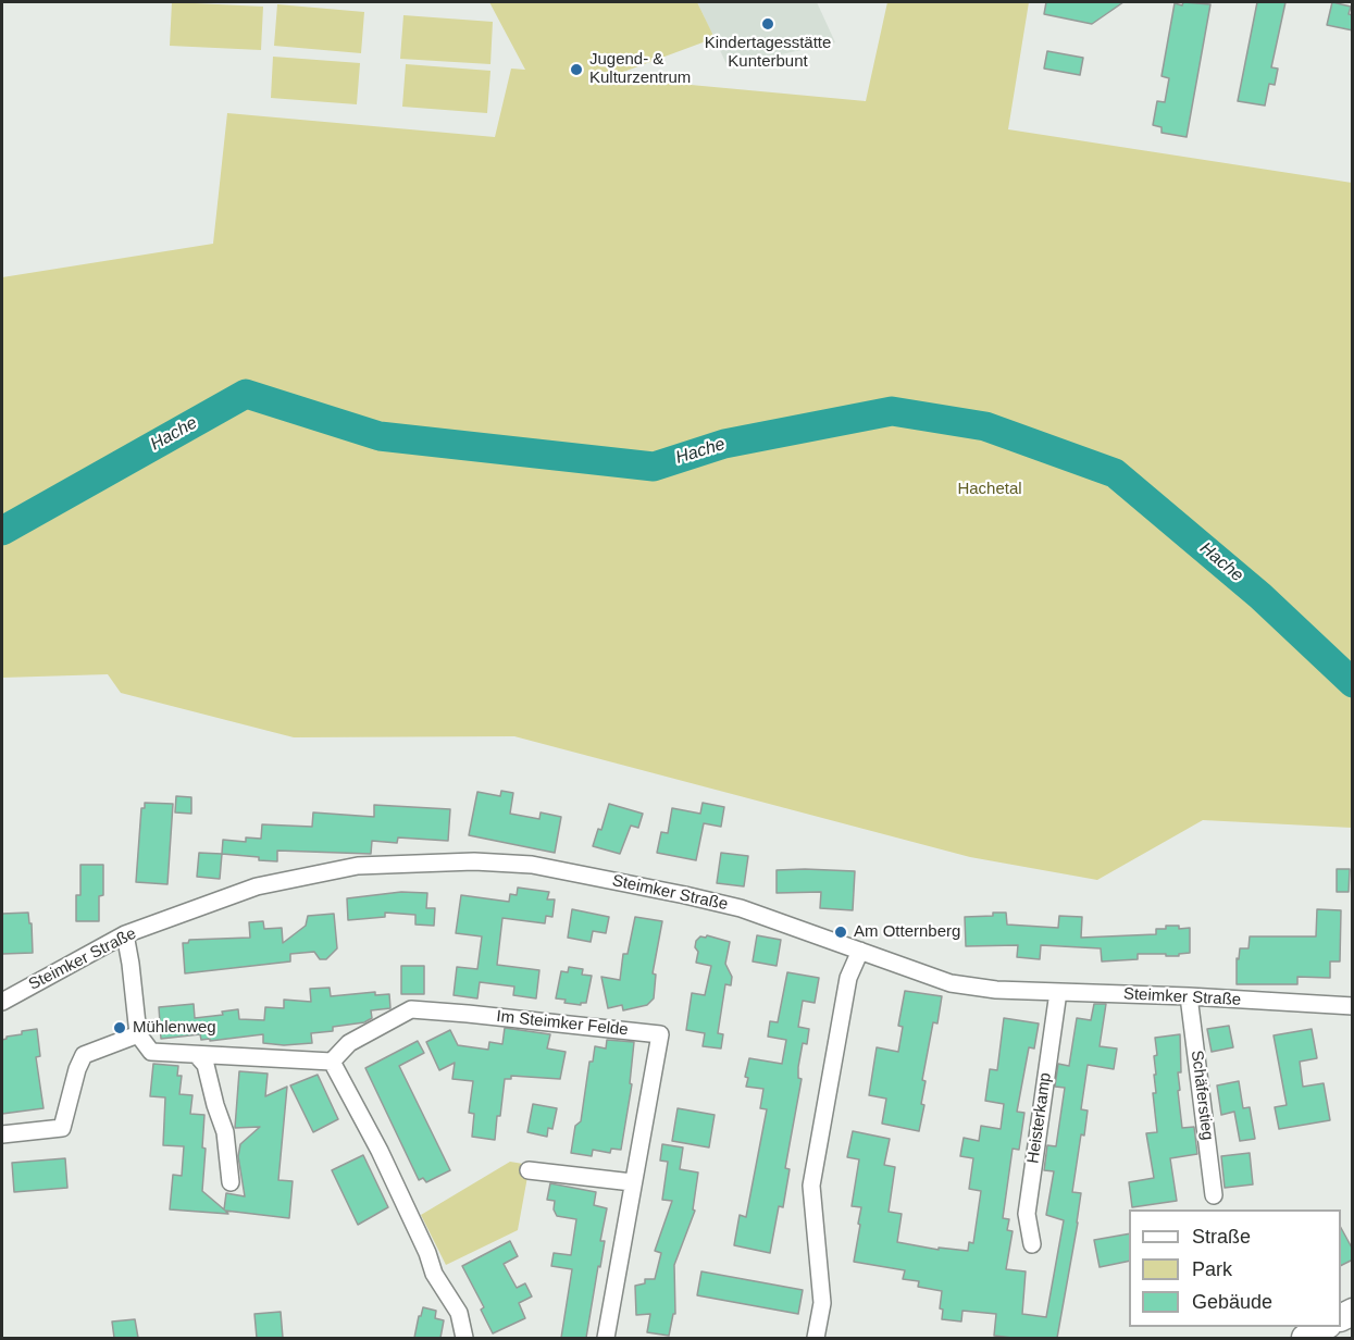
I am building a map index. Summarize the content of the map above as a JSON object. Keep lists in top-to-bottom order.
{
  "streets": {
    "street": [
      "Steimker Straße",
      "Im Steimker Felde",
      "Schäferstieg",
      "Heisterkamp"
    ]
  },
  "crossings": [
    ["Steimker Straße", "Schäferstieg"],
    ["Steimker Straße", "Heisterkamp"]
  ],
  "water": ["Hache"],
  "parks": ["Hachetal"],
  "places": [
    "Kindertagesstätte Kunterbunt",
    "Jugend- & Kulturzentrum",
    "Am Otternberg",
    "Mühlenweg"
  ],
  "legend": ["Straße", "Park", "Gebäude"]
}
